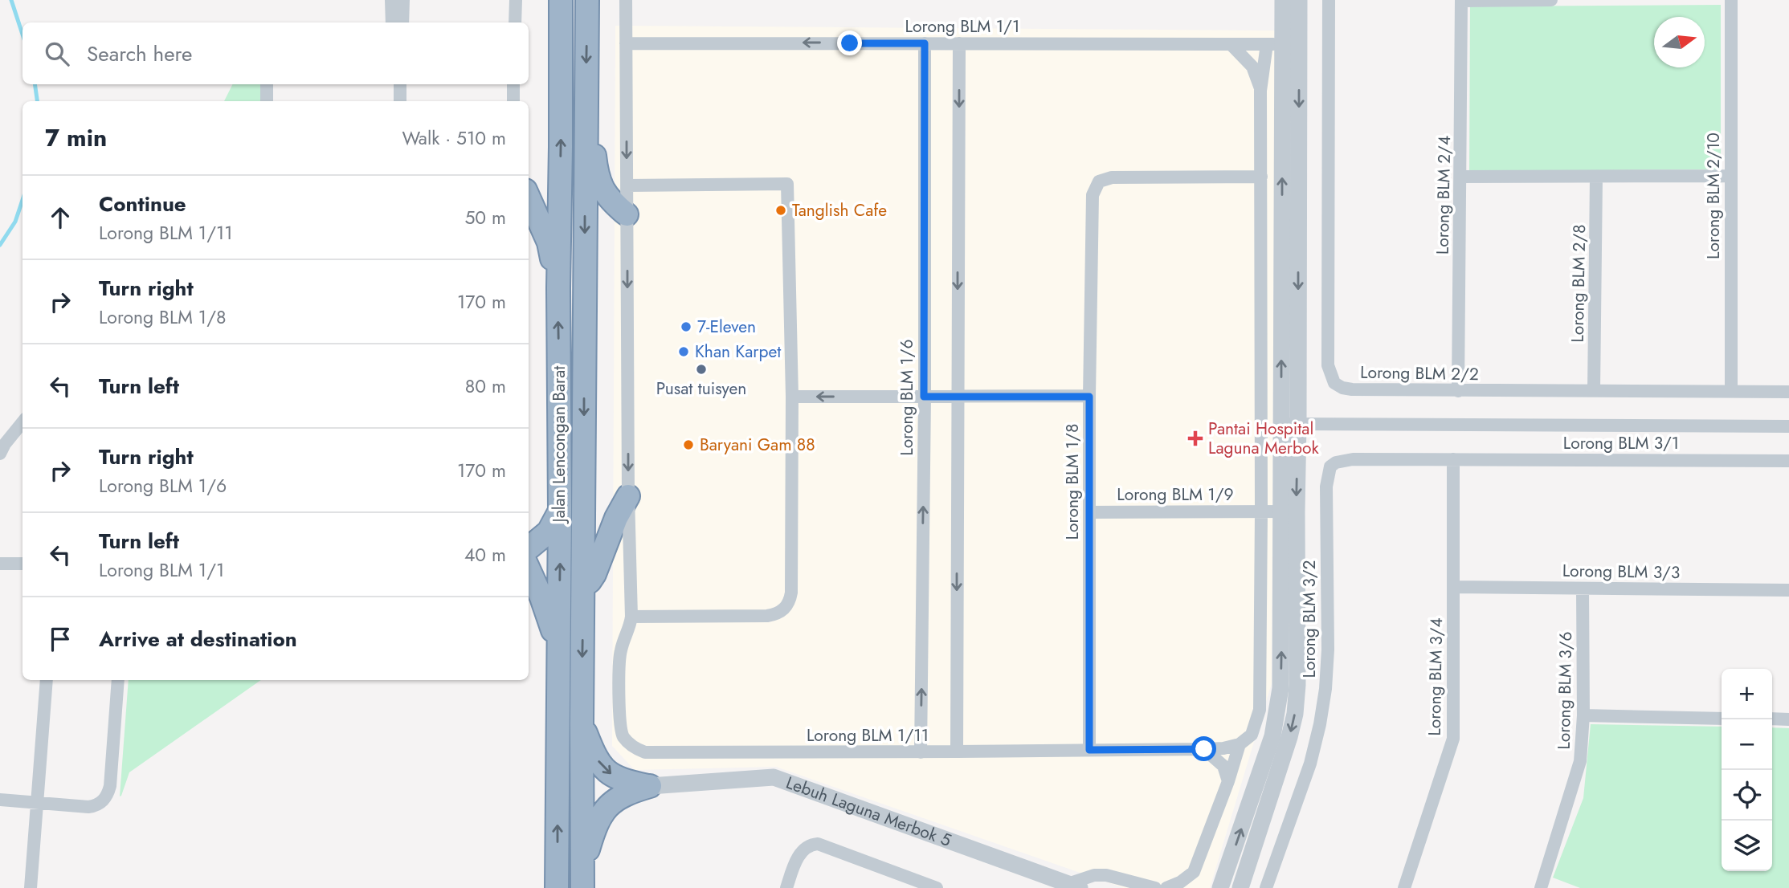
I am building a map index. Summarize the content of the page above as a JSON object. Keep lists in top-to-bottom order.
{
  "streets": {
    "highway": ["Jalan Lencongan Barat"],
    "street": [
      "Lorong BLM 1/1",
      "Lorong BLM 2/4",
      "Lorong BLM 2/10",
      "Lorong BLM 2/8",
      "Lorong BLM 2/2",
      "Lorong BLM 1/6",
      "Lorong BLM 3/1",
      "Lorong BLM 1/8",
      "Lorong BLM 1/9",
      "Lorong BLM 3/3",
      "Lorong BLM 3/2",
      "Lorong BLM 3/4",
      "Lorong BLM 3/6",
      "Lorong BLM 1/11",
      "Lebuh Laguna Merbok 5"
    ]
  },
  "crossings": [
    ["Lorong BLM 1/1", "Lorong BLM 1/6"],
    ["Lorong BLM 2/4", "Lorong BLM 2/2"],
    ["Lorong BLM 2/10", "Lorong BLM 2/2"],
    ["Lorong BLM 2/8", "Lorong BLM 2/2"],
    ["Lorong BLM 1/6", "Lorong BLM 1/11"],
    ["Lorong BLM 3/1", "Lorong BLM 3/2"],
    ["Lorong BLM 3/1", "Lorong BLM 3/4"],
    ["Lorong BLM 1/8", "Lorong BLM 1/9"],
    ["Lorong BLM 1/8", "Lorong BLM 1/11"],
    ["Lorong BLM 3/3", "Lorong BLM 3/4"],
    ["Lorong BLM 3/3", "Lorong BLM 3/6"],
    ["Lorong BLM 3/2", "Lorong BLM 3/4"]
  ],
  "one_way": ["Lorong BLM 1/1"],
  "places": {
    "other": [
      "Tanglish Cafe",
      "7-Eleven",
      "Khan Karpet",
      "Pusat tuisyen",
      "Baryani Gam 88"
    ],
    "health": ["Pantai Hospital Laguna Merbok"]
  },
  "north": "right",
  "page": {
    "search": "Search here",
    "heading": ["7 min", "Walk · 510 m"],
    "list": [
      ["Continue", "Lorong BLM 1/11", "50 m"],
      ["Turn right", "Lorong BLM 1/8", "170 m"],
      ["Turn left", "80 m"],
      ["Turn right", "Lorong BLM 1/6", "170 m"],
      ["Turn left", "Lorong BLM 1/1", "40 m"],
      "Arrive at destination"
    ],
    "map_buttons": ["+", "−"]
  }
}
